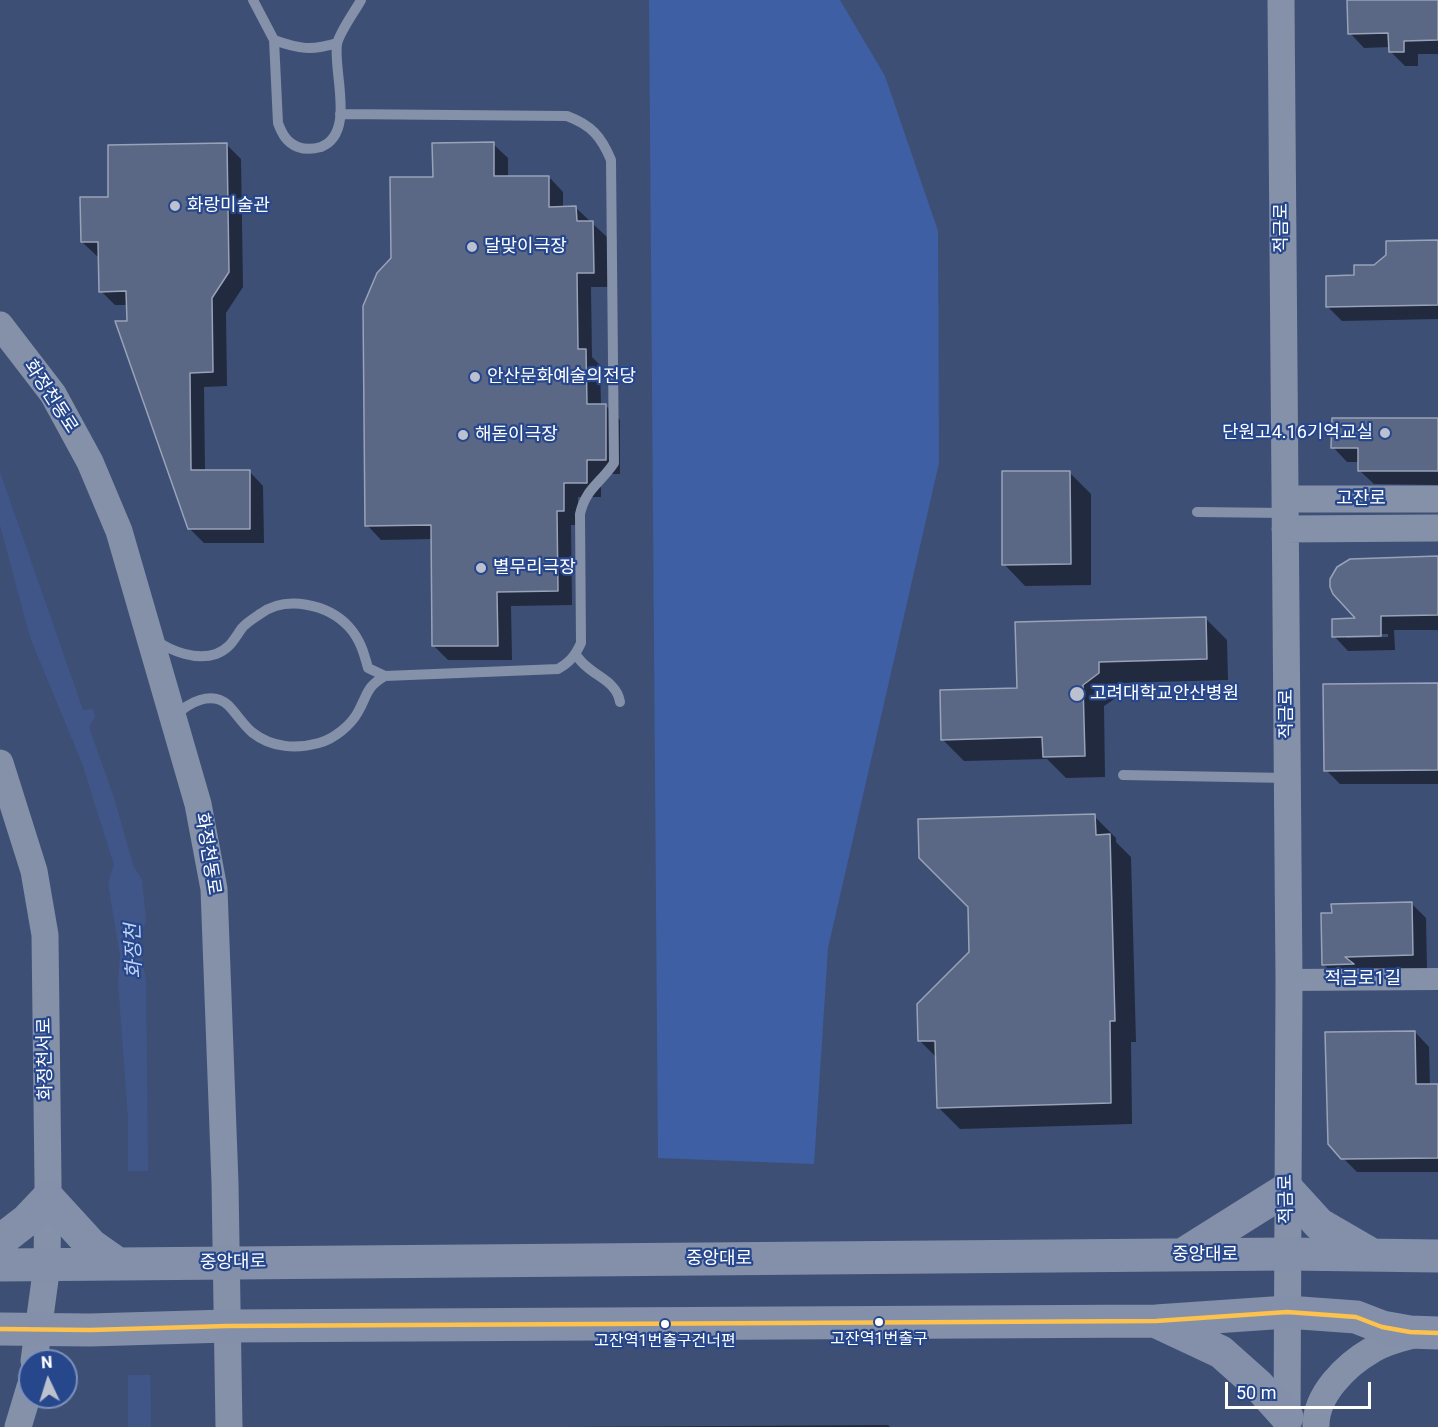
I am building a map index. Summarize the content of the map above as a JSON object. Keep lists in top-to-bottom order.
{
  "streets": {
    "main road": ["중앙대로"],
    "street": [
      "적금로",
      "화정천동로",
      "고잔로",
      "적금로1길",
      "화정천서로"
    ]
  },
  "crossings": [
    ["적금로", "고잔로"],
    ["적금로", "적금로1길"],
    ["적금로", "중앙대로"],
    ["화정천동로", "중앙대로"],
    ["화정천서로", "중앙대로"]
  ],
  "water": ["화정천"],
  "places": [
    "화랑미술관",
    "달맞이극장",
    "안산문화예술의전당",
    "단원고4.16기억교실",
    "해돋이극장",
    "별무리극장",
    "고려대학교안산병원",
    "고잔역1번출구",
    "고잔역1번출구건너편"
  ],
  "scale_bar": "50 m",
  "north": "top"
}
